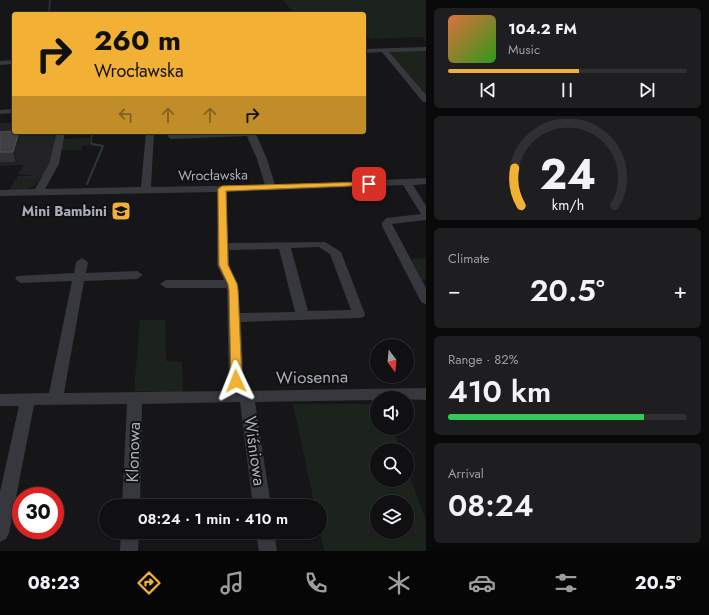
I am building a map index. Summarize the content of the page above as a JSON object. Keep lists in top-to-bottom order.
{
  "streets": {
    "street": [
      "Wrocławska",
      "Wiosenna",
      "Wiśniowa",
      "Klonowa"
    ]
  },
  "crossings": [
    ["Wiosenna", "Wiśniowa"],
    ["Wiosenna", "Klonowa"]
  ],
  "places": {
    "school or university": ["Mini Bambini"]
  },
  "north": "bottom",
  "page": {
    "turn": ["260 m", "Wrocławska"],
    "song": ["104.2 FM", "Music"],
    "tile": [
      "Climate",
      ["Range · 82%", "410 km"],
      ["Arrival", "08:24"]
    ],
    "heat": ["−", "20.5°", "+"],
    "limit": "30",
    "trip": "08:24 · 1 min · 410 m",
    "tabs": ["08:23", "20.5°"],
    "gauge": ["24", "km/h"]
  }
}
